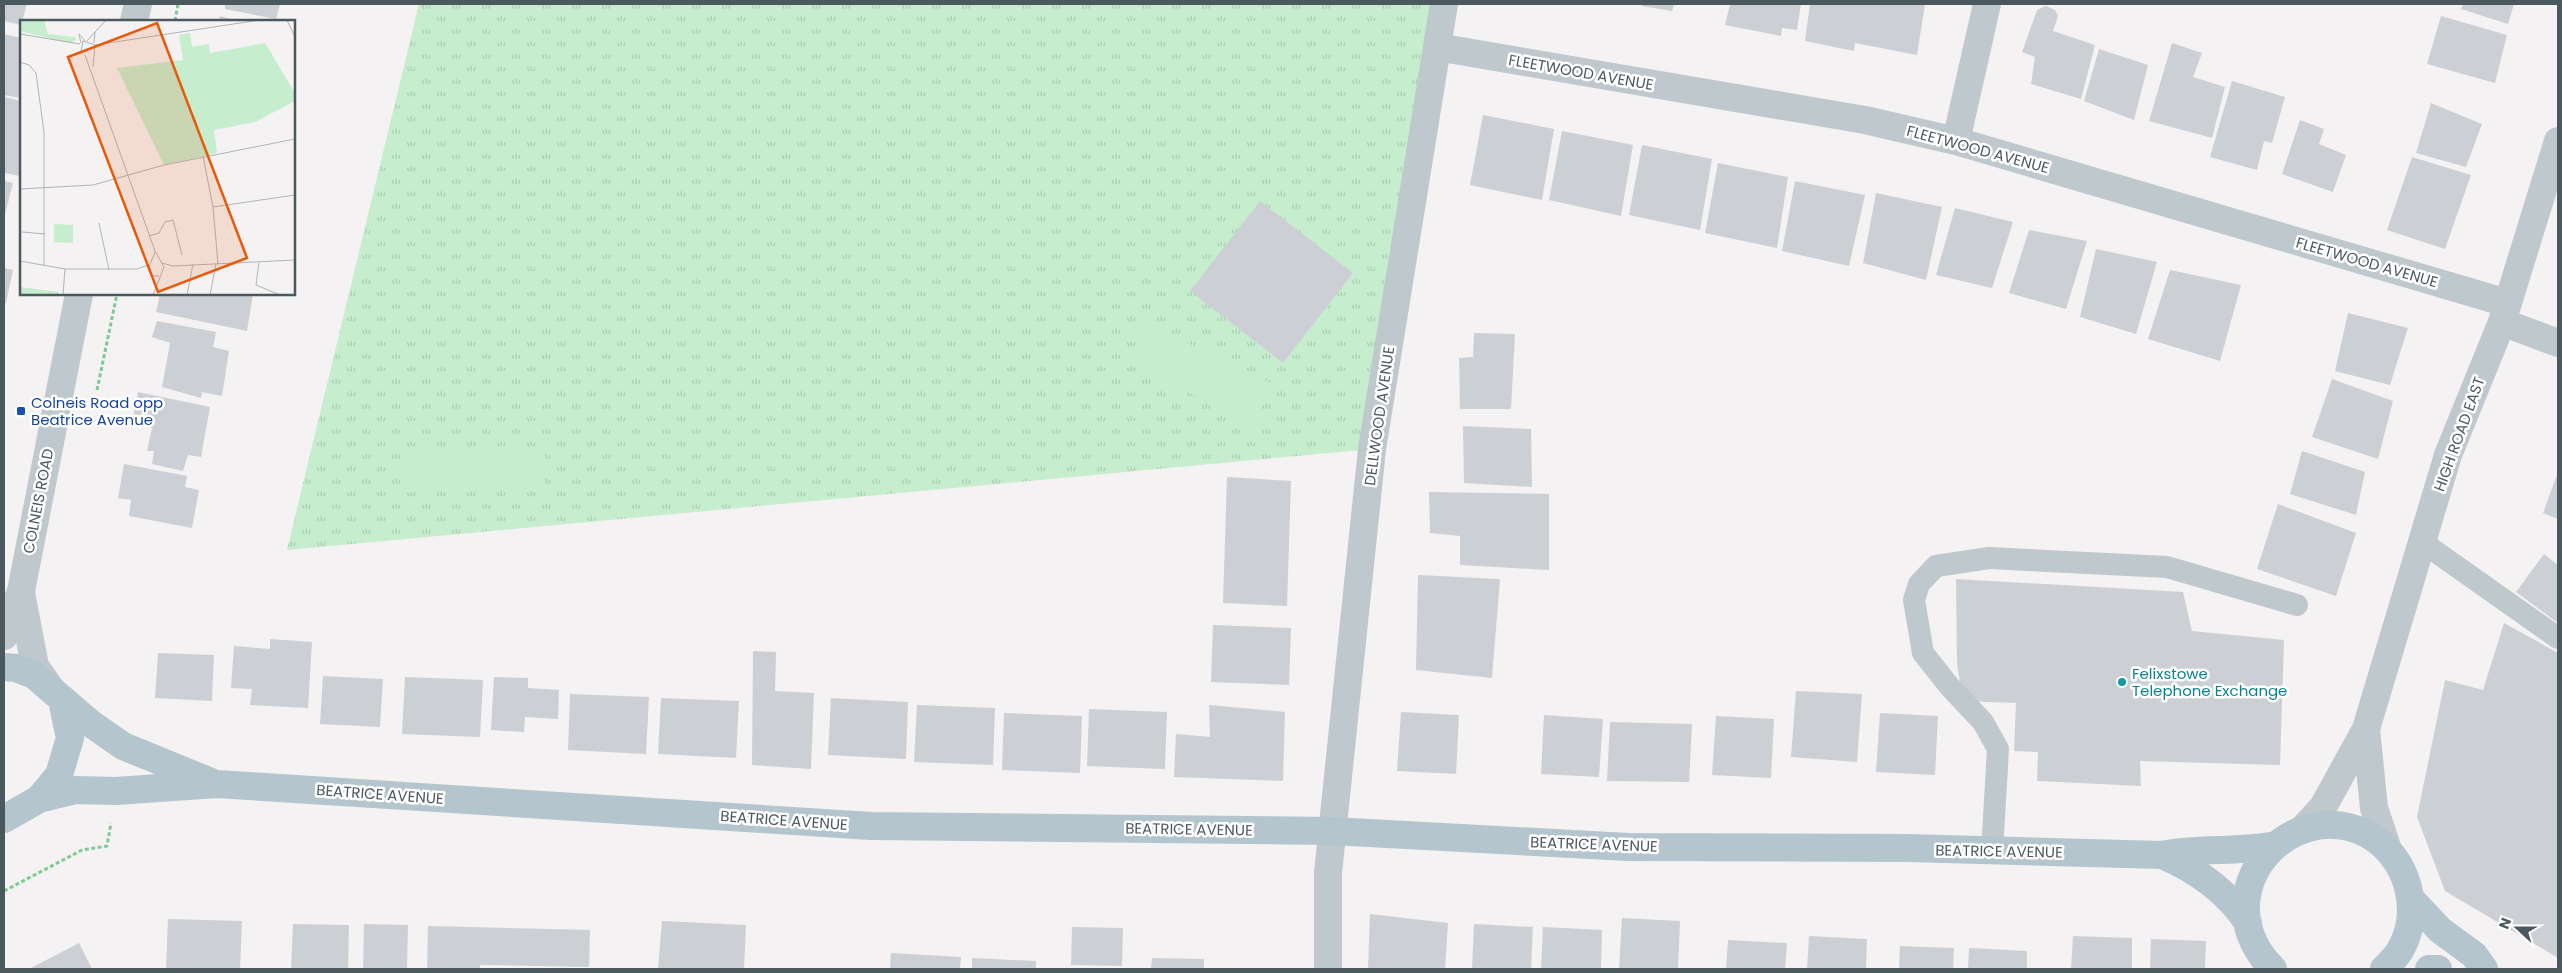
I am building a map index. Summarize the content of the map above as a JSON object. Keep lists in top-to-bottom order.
{
  "streets": {
    "main road": ["BEATRICE AVENUE"],
    "street": [
      "FLEETWOOD AVENUE",
      "DELLWOOD AVENUE",
      "HIGH ROAD EAST",
      "COLNEIS ROAD"
    ]
  },
  "crossings": [
    ["FLEETWOOD AVENUE", "DELLWOOD AVENUE"],
    ["FLEETWOOD AVENUE", "HIGH ROAD EAST"],
    ["DELLWOOD AVENUE", "BEATRICE AVENUE"],
    ["COLNEIS ROAD", "BEATRICE AVENUE"]
  ],
  "places": {
    "transit": ["Colneis Road opp Beatrice Avenue"],
    "other": ["Felixstowe Telephone Exchange"]
  },
  "north": "left"
}
